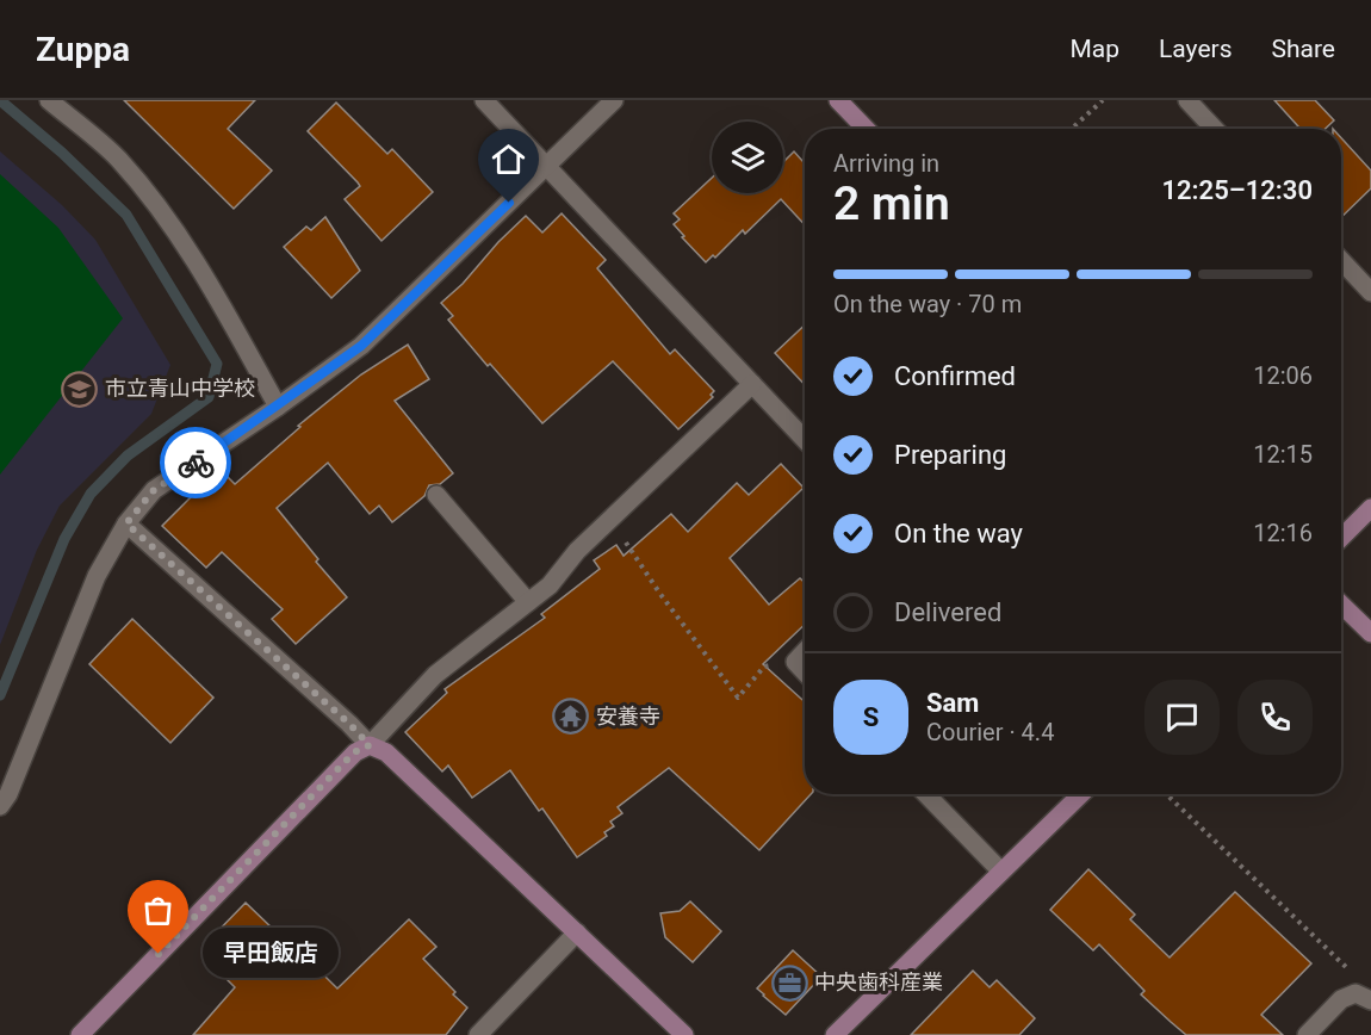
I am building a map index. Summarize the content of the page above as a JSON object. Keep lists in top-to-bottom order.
{
  "places": {
    "school or university": ["市立青山中学校"],
    "temple": ["安養寺"],
    "other": ["早田飯店"],
    "office": ["中央歯科産業"]
  },
  "page": {
    "header": "Zuppa",
    "nav": ["Map", "Layers", "Share"],
    "heading": ["2 min", "Arriving in", "12:25–12:30"],
    "panel": ["Sam", "Courier · 4.4"],
    "bar": "On the way · 70 m",
    "list": [
      ["Confirmed", "12:06"],
      ["Preparing", "12:15"],
      ["On the way", "12:16"],
      "Delivered"
    ],
    "round": "S",
    "bubble": "早田飯店"
  }
}
